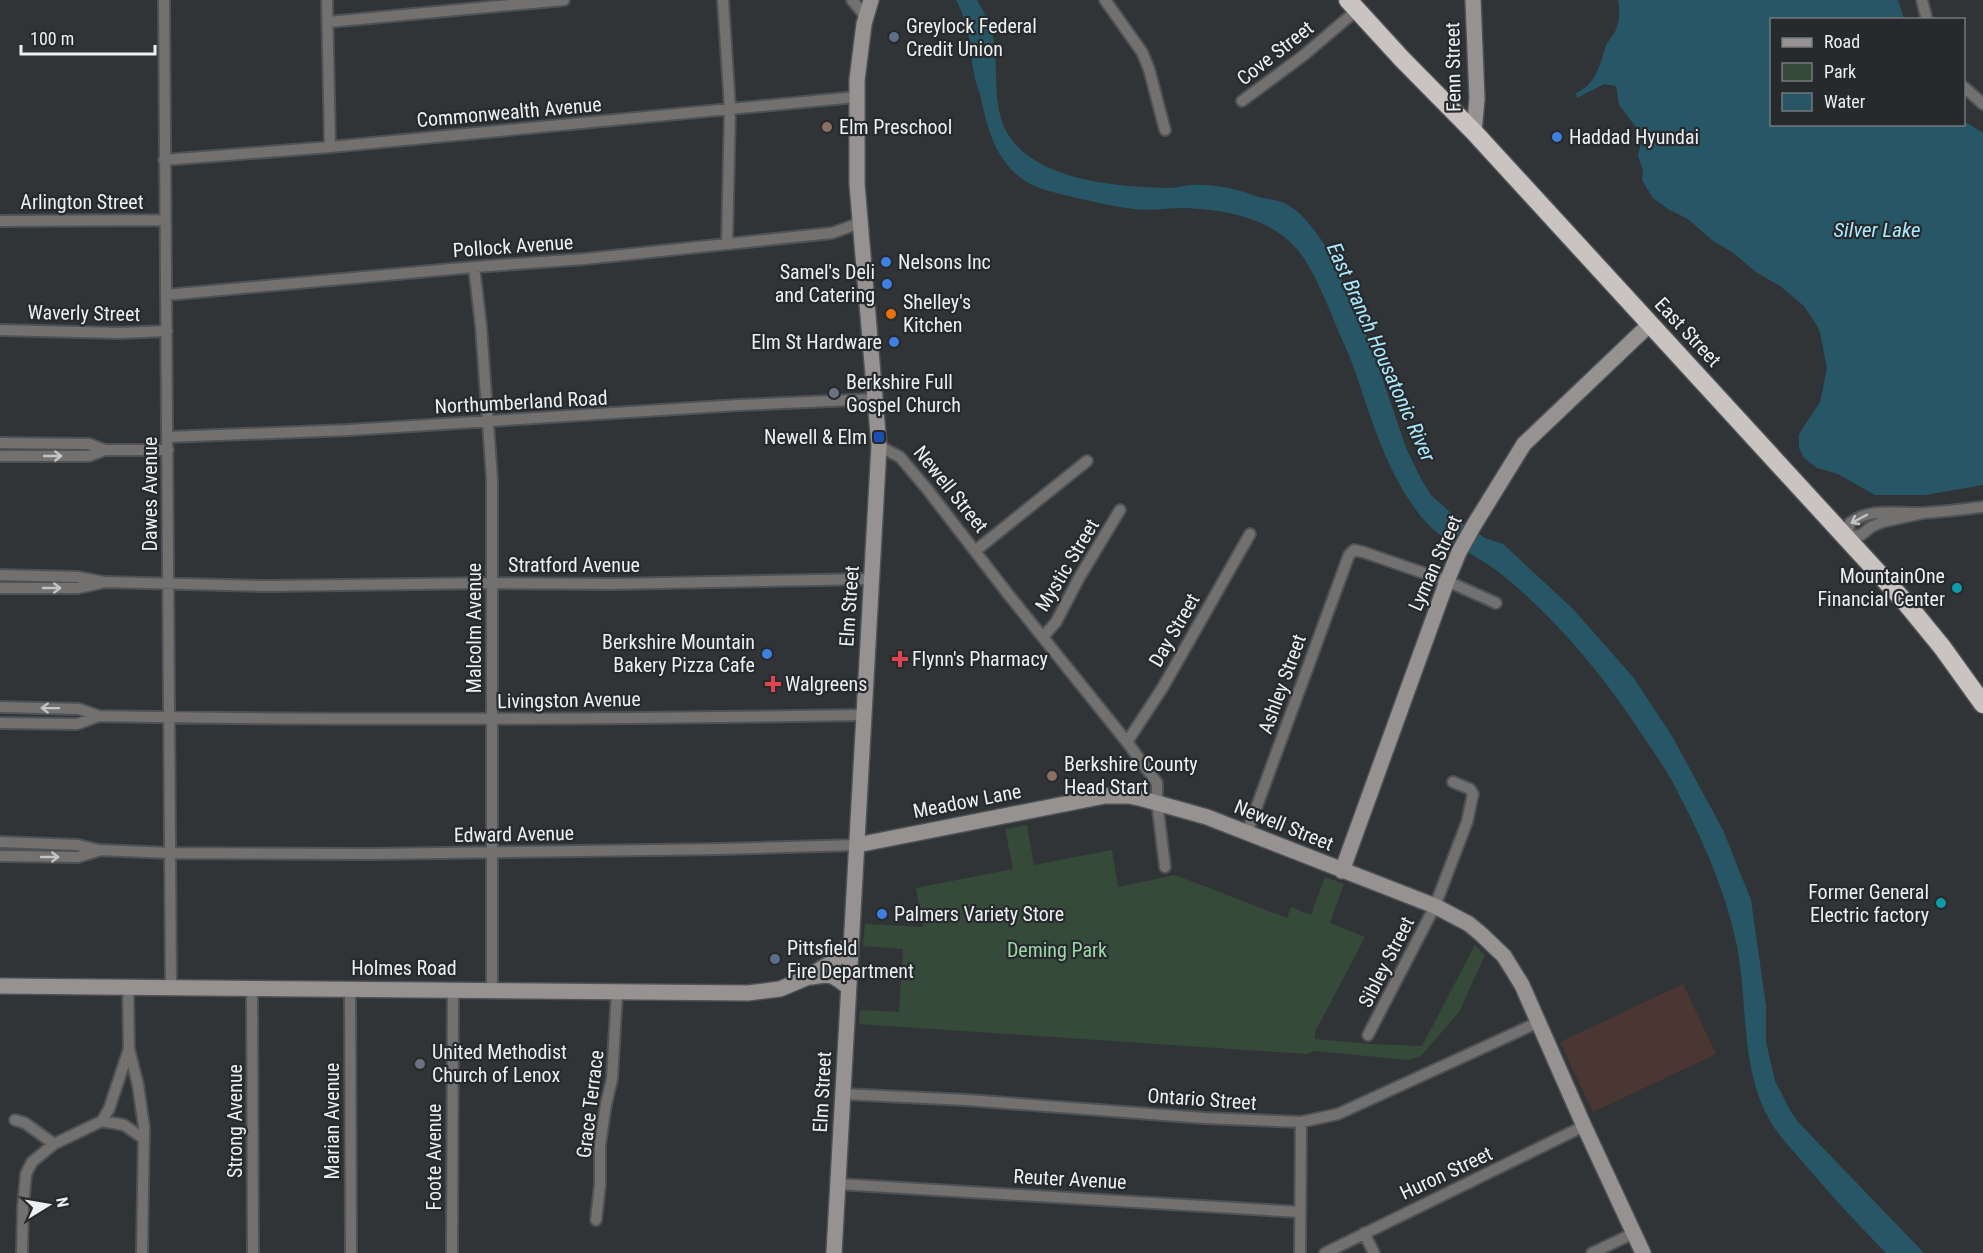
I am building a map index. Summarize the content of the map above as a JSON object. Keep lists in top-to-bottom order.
{
  "streets": {
    "highway": ["East Street"],
    "street": [
      "Cove Street",
      "Fenn Street",
      "Commonwealth Avenue",
      "Arlington Street",
      "Pollock Avenue",
      "Waverly Street",
      "Northumberland Road",
      "Newell Street",
      "Dawes Avenue",
      "Lyman Street",
      "Stratford Avenue",
      "Mystic Street",
      "Elm Street",
      "Malcolm Avenue",
      "Day Street",
      "Ashley Street",
      "Livingston Avenue",
      "Meadow Lane",
      "Edward Avenue",
      "Sibley Street",
      "Holmes Road",
      "Ontario Street",
      "Grace Terrace",
      "Strong Avenue",
      "Marian Avenue",
      "Foote Avenue",
      "Huron Street",
      "Reuter Avenue"
    ]
  },
  "crossings": [
    ["Cove Street", "East Street"],
    ["Fenn Street", "East Street"],
    ["Commonwealth Avenue", "Dawes Avenue"],
    ["Commonwealth Avenue", "Elm Street"],
    ["Arlington Street", "Dawes Avenue"],
    ["Pollock Avenue", "Dawes Avenue"],
    ["Pollock Avenue", "Elm Street"],
    ["Pollock Avenue", "Malcolm Avenue"],
    ["Waverly Street", "Dawes Avenue"],
    ["East Street", "Lyman Street"],
    ["Northumberland Road", "Dawes Avenue"],
    ["Northumberland Road", "Elm Street"],
    ["Northumberland Road", "Malcolm Avenue"],
    ["Newell Street", "Lyman Street"],
    ["Newell Street", "Mystic Street"],
    ["Newell Street", "Elm Street"],
    ["Newell Street", "Day Street"],
    ["Newell Street", "Ashley Street"],
    ["Newell Street", "Meadow Lane"],
    ["Newell Street", "Sibley Street"],
    ["Newell Street", "Ontario Street"],
    ["Newell Street", "Huron Street"],
    ["Dawes Avenue", "Stratford Avenue"],
    ["Dawes Avenue", "Livingston Avenue"],
    ["Dawes Avenue", "Edward Avenue"],
    ["Dawes Avenue", "Holmes Road"],
    ["Lyman Street", "Ashley Street"],
    ["Stratford Avenue", "Elm Street"],
    ["Stratford Avenue", "Malcolm Avenue"],
    ["Elm Street", "Livingston Avenue"],
    ["Elm Street", "Meadow Lane"],
    ["Elm Street", "Edward Avenue"],
    ["Elm Street", "Holmes Road"],
    ["Elm Street", "Ontario Street"],
    ["Elm Street", "Reuter Avenue"],
    ["Malcolm Avenue", "Livingston Avenue"],
    ["Malcolm Avenue", "Edward Avenue"],
    ["Malcolm Avenue", "Holmes Road"],
    ["Meadow Lane", "Edward Avenue"],
    ["Holmes Road", "Grace Terrace"],
    ["Holmes Road", "Strong Avenue"],
    ["Holmes Road", "Marian Avenue"],
    ["Holmes Road", "Foote Avenue"]
  ],
  "water": ["Silver Lake", "East Branch Housatonic River"],
  "parks": ["Deming Park"],
  "places": {
    "other": [
      "Greylock Federal Credit Union",
      "Elm Preschool",
      "Haddad Hyundai",
      "Nelsons Inc",
      "Samel's Deli and Catering",
      "Shelley's Kitchen",
      "Elm St Hardware",
      "Berkshire Full Gospel Church",
      "MountainOne Financial Center",
      "Berkshire Mountain Bakery Pizza Cafe",
      "Berkshire County Head Start",
      "Former General Electric factory",
      "Palmers Variety Store",
      "Pittsfield Fire Department",
      "United Methodist Church of Lenox"
    ],
    "transit": ["Newell & Elm"],
    "health": ["Flynn's Pharmacy", "Walgreens"]
  },
  "legend": ["Road", "Park", "Water"],
  "scale_bar": "100 m",
  "north": "right"
}
